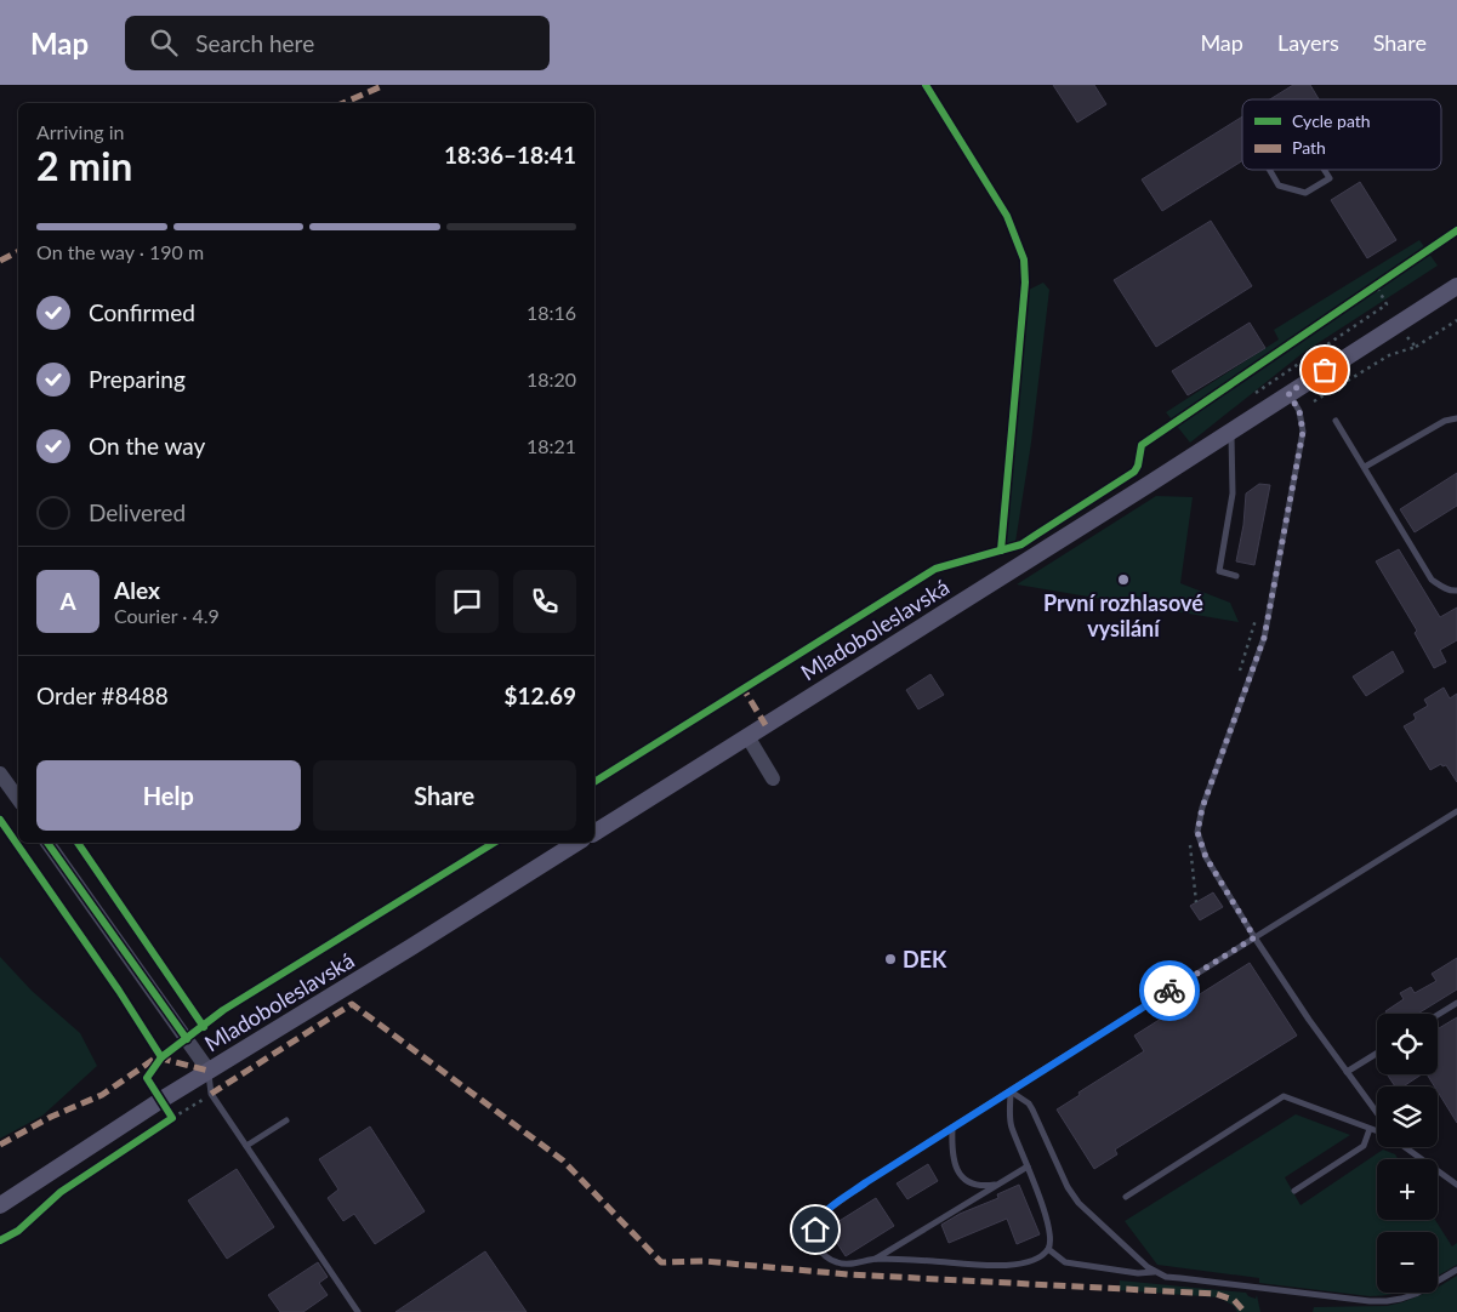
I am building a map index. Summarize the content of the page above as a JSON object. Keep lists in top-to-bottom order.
{
  "streets": {
    "main road": ["Mladoboleslavská"]
  },
  "places": ["První rozhlasové vysilání", "DEK"],
  "legend": ["Cycle path", "Path"],
  "page": {
    "header": "Map",
    "search": "Search here",
    "nav": ["Map", "Layers", "Share"],
    "heading": ["2 min", "Arriving in", "18:36–18:41"],
    "panel": [
      "Alex",
      "Courier · 4.9",
      "Order #8488",
      "$12.69"
    ],
    "bar": "On the way · 190 m",
    "list": [
      ["Confirmed", "18:16"],
      ["Preparing", "18:20"],
      ["On the way", "18:21"],
      "Delivered"
    ],
    "round": "A",
    "buttons": ["Help", "Share"],
    "map_buttons": ["+", "−"]
  }
}
